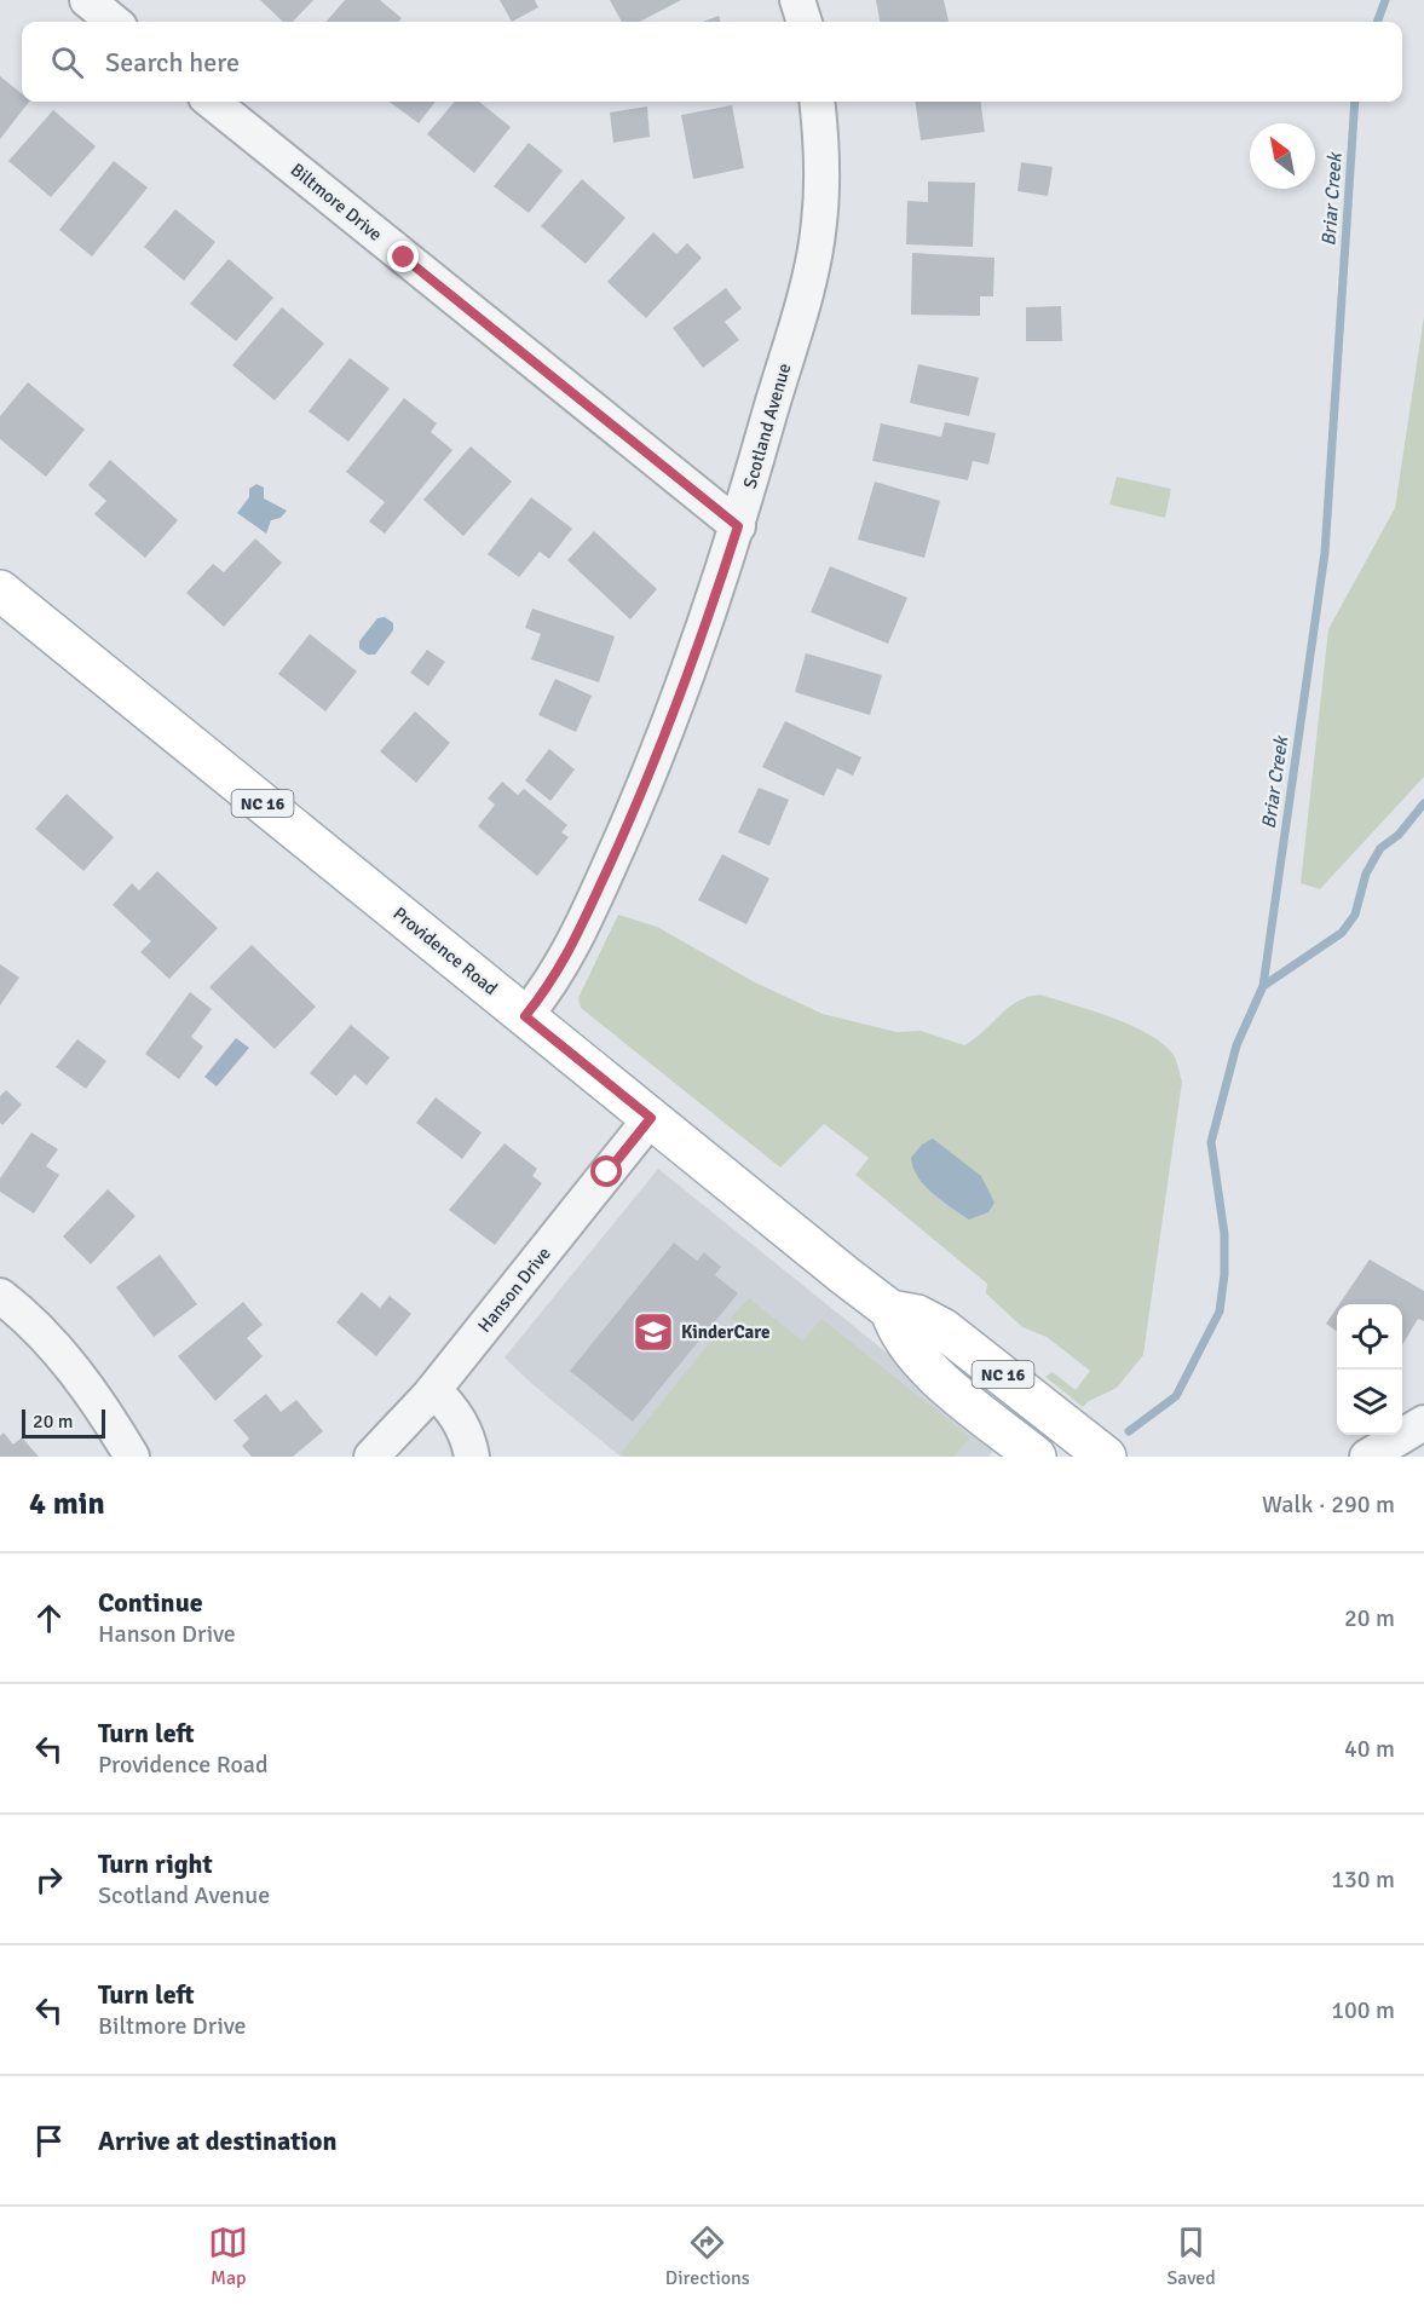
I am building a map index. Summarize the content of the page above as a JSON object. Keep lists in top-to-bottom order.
{
  "streets": {
    "main road": ["NC 16", "Providence Road"],
    "street": ["Biltmore Drive", "Scotland Avenue", "Hanson Drive"]
  },
  "crossings": [
    ["Biltmore Drive", "Scotland Avenue"],
    ["Scotland Avenue", "Providence Road"],
    ["Providence Road", "Hanson Drive"]
  ],
  "water": ["Briar Creek"],
  "places": {
    "school or university": ["KinderCare"]
  },
  "scale_bar": "20 m",
  "north": "top left",
  "page": {
    "search": "Search here",
    "scale": "20 m",
    "heading": ["4 min", "Walk · 290 m"],
    "list": [
      ["Continue", "Hanson Drive", "20 m"],
      ["Turn left", "Providence Road", "40 m"],
      ["Turn right", "Scotland Avenue", "130 m"],
      ["Turn left", "Biltmore Drive", "100 m"],
      "Arrive at destination"
    ],
    "nav": ["Map", "Directions", "Saved"]
  }
}
